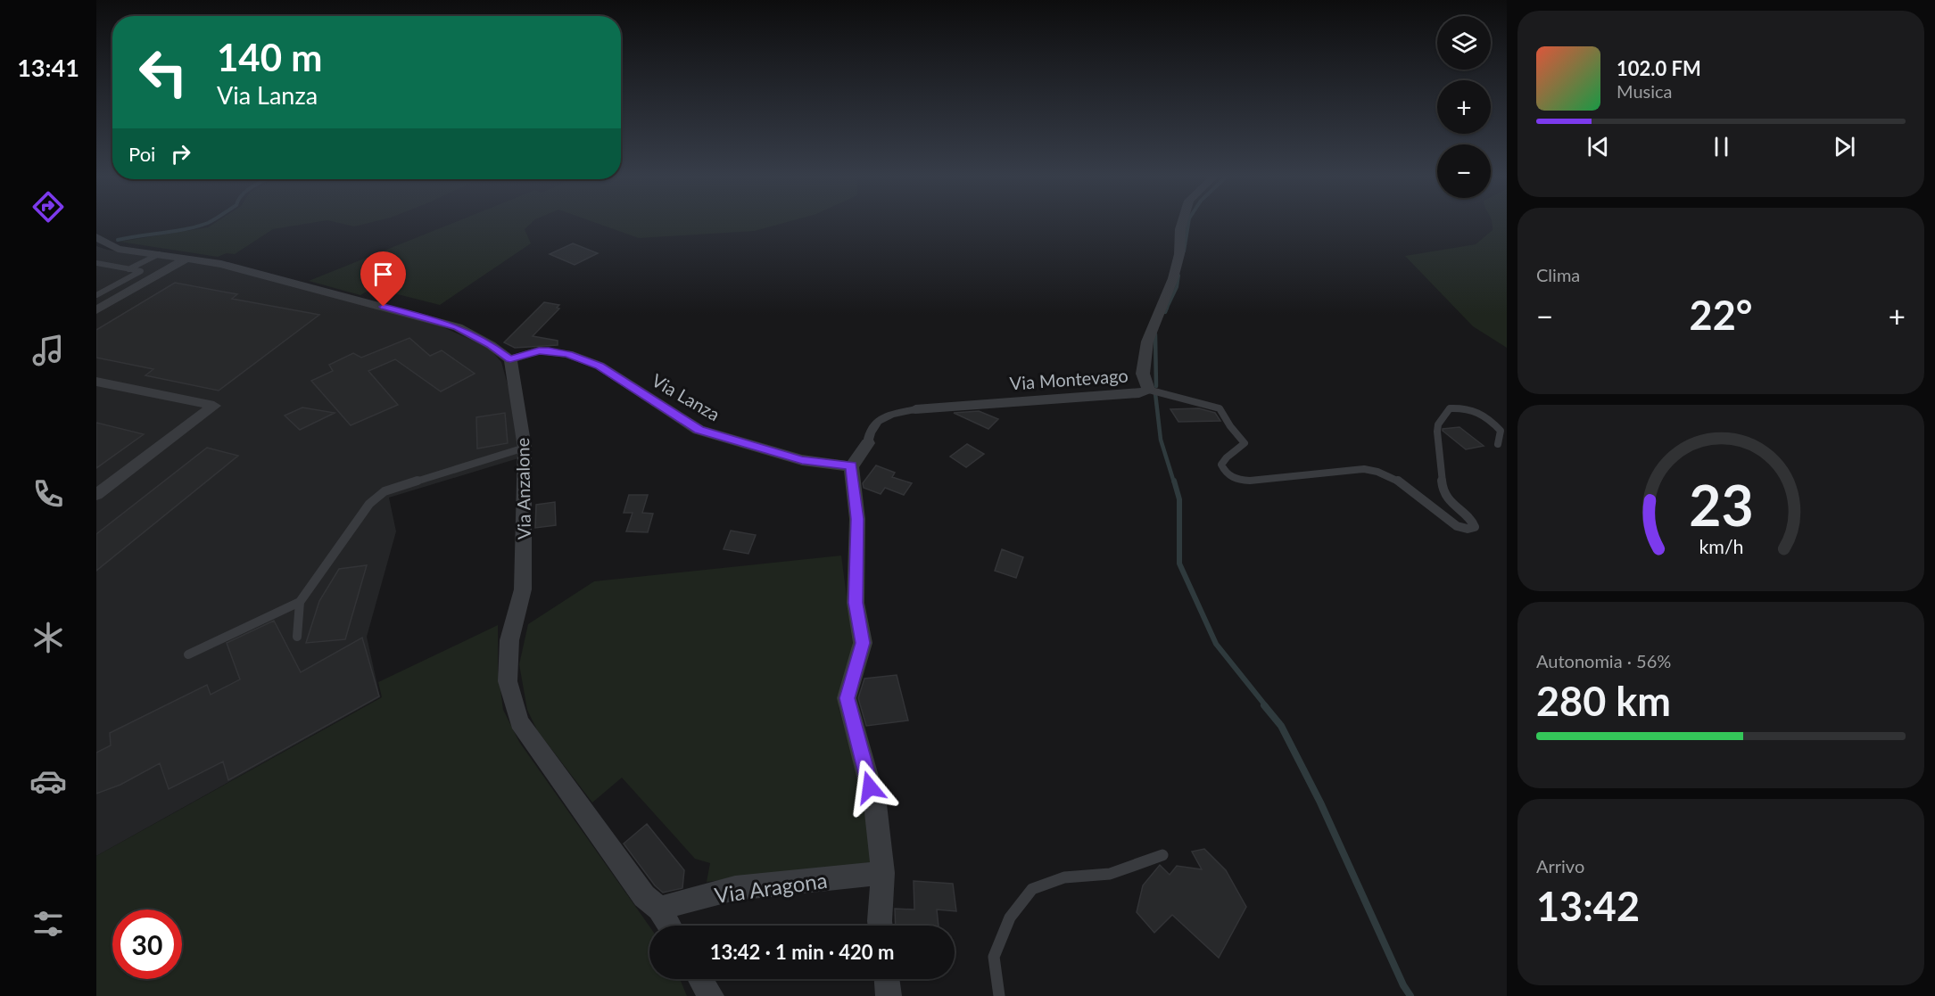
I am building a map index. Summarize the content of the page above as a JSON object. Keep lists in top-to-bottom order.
{
  "streets": {
    "street": [
      "Via Montevago",
      "Via Lanza",
      "Via Anzalone",
      "Via Aragona"
    ]
  },
  "crossings": [
    ["Via Montevago", "Via Lanza"],
    ["Via Lanza", "Via Anzalone"],
    ["Via Anzalone", "Via Aragona"]
  ],
  "page": {
    "tabs": "13:41",
    "map_buttons": ["+", "−"],
    "turn": ["140 m", "Via Lanza"],
    "song": ["102.0 FM", "Musica"],
    "then": "Poi",
    "tile": [
      "Clima",
      ["Autonomia · 56%", "280 km"],
      ["Arrivo", "13:42"]
    ],
    "heat": ["−", "22°", "+"],
    "limit": "30",
    "trip": "13:42 · 1 min · 420 m",
    "gauge": ["23", "km/h"]
  }
}
